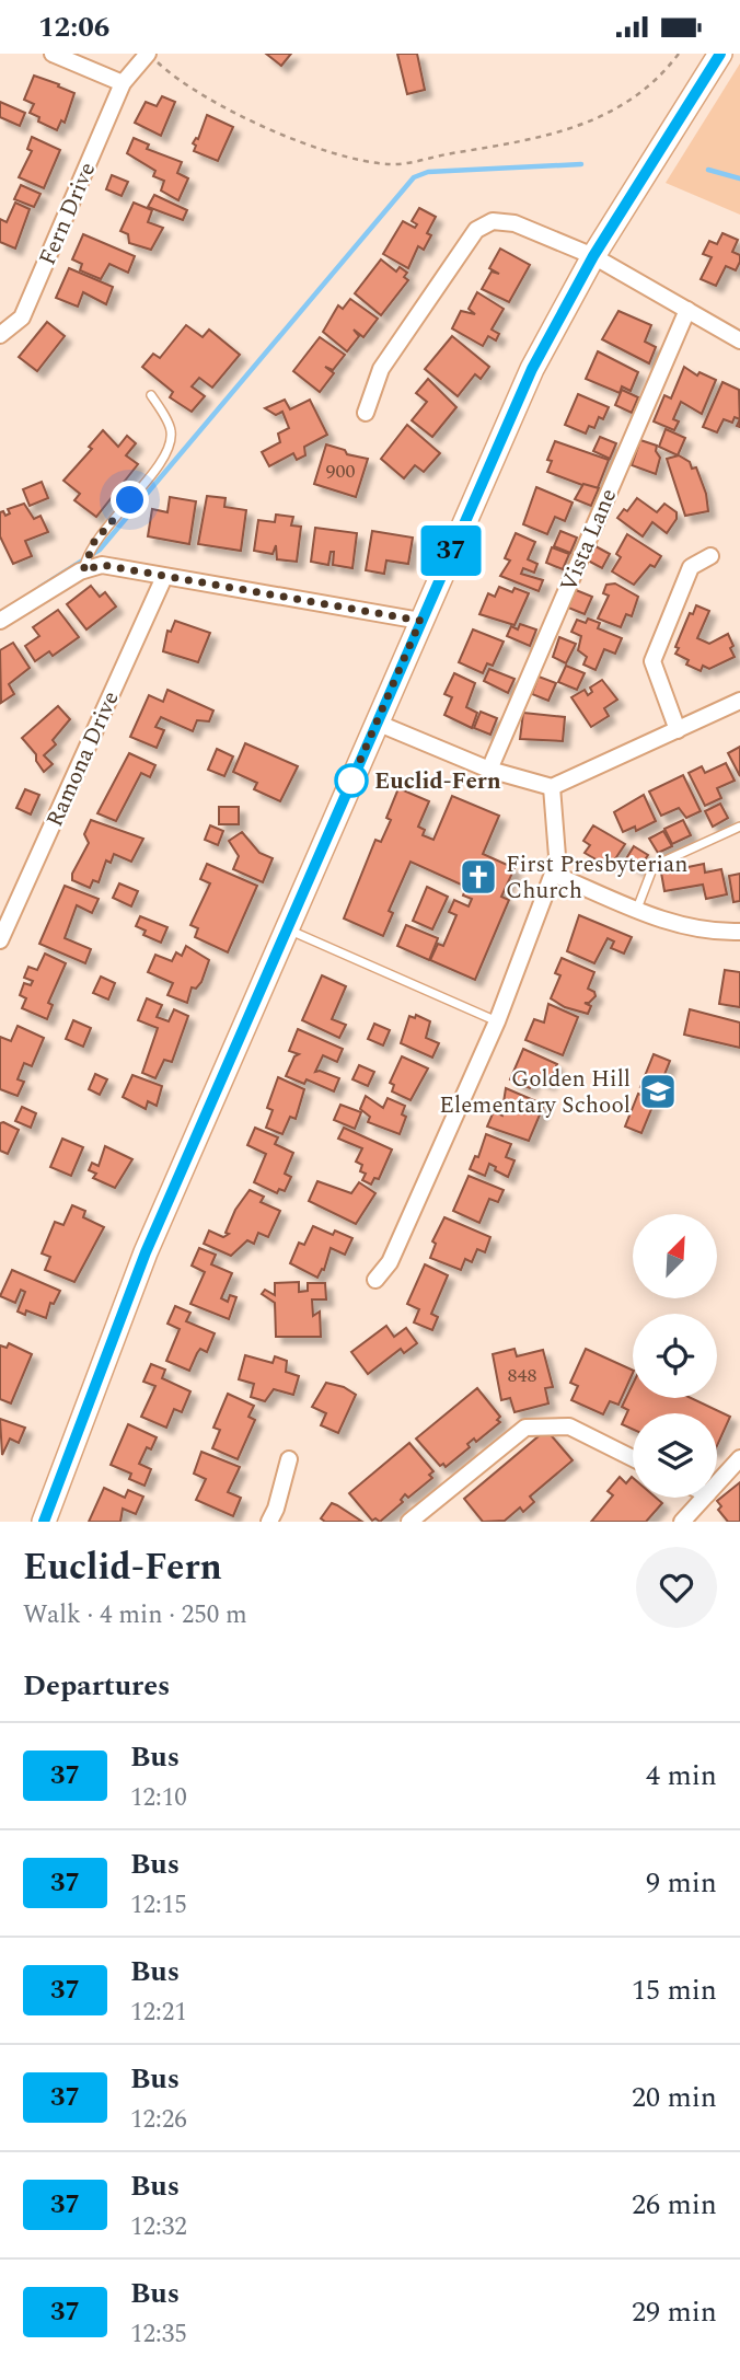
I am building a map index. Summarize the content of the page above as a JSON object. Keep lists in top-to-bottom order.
{
  "streets": {
    "street": ["Fern Drive", "Vista Lane", "Ramona Drive"]
  },
  "places": {
    "other": ["Euclid-Fern"],
    "church": ["First Presbyterian Church"],
    "school or university": ["Golden Hill Elementary School"]
  },
  "lines": ["bus line 37"],
  "house_numbers": ["900", "848"],
  "north": "top right",
  "page": {
    "status": "12:06",
    "on_map": "37",
    "heading": [
      ["Euclid-Fern", "Walk · 4 min · 250 m"],
      "Departures"
    ],
    "list": [
      {
        "mark": "37",
        "name": "Bus",
        "note": "12:10",
        "value": "4 min"
      },
      {
        "mark": "37",
        "name": "Bus",
        "note": "12:15",
        "value": "9 min"
      },
      {
        "mark": "37",
        "name": "Bus",
        "note": "12:21",
        "value": "15 min"
      },
      {
        "mark": "37",
        "name": "Bus",
        "note": "12:26",
        "value": "20 min"
      },
      {
        "mark": "37",
        "name": "Bus",
        "note": "12:32",
        "value": "26 min"
      },
      {
        "mark": "37",
        "name": "Bus",
        "note": "12:35",
        "value": "29 min"
      }
    ]
  }
}
